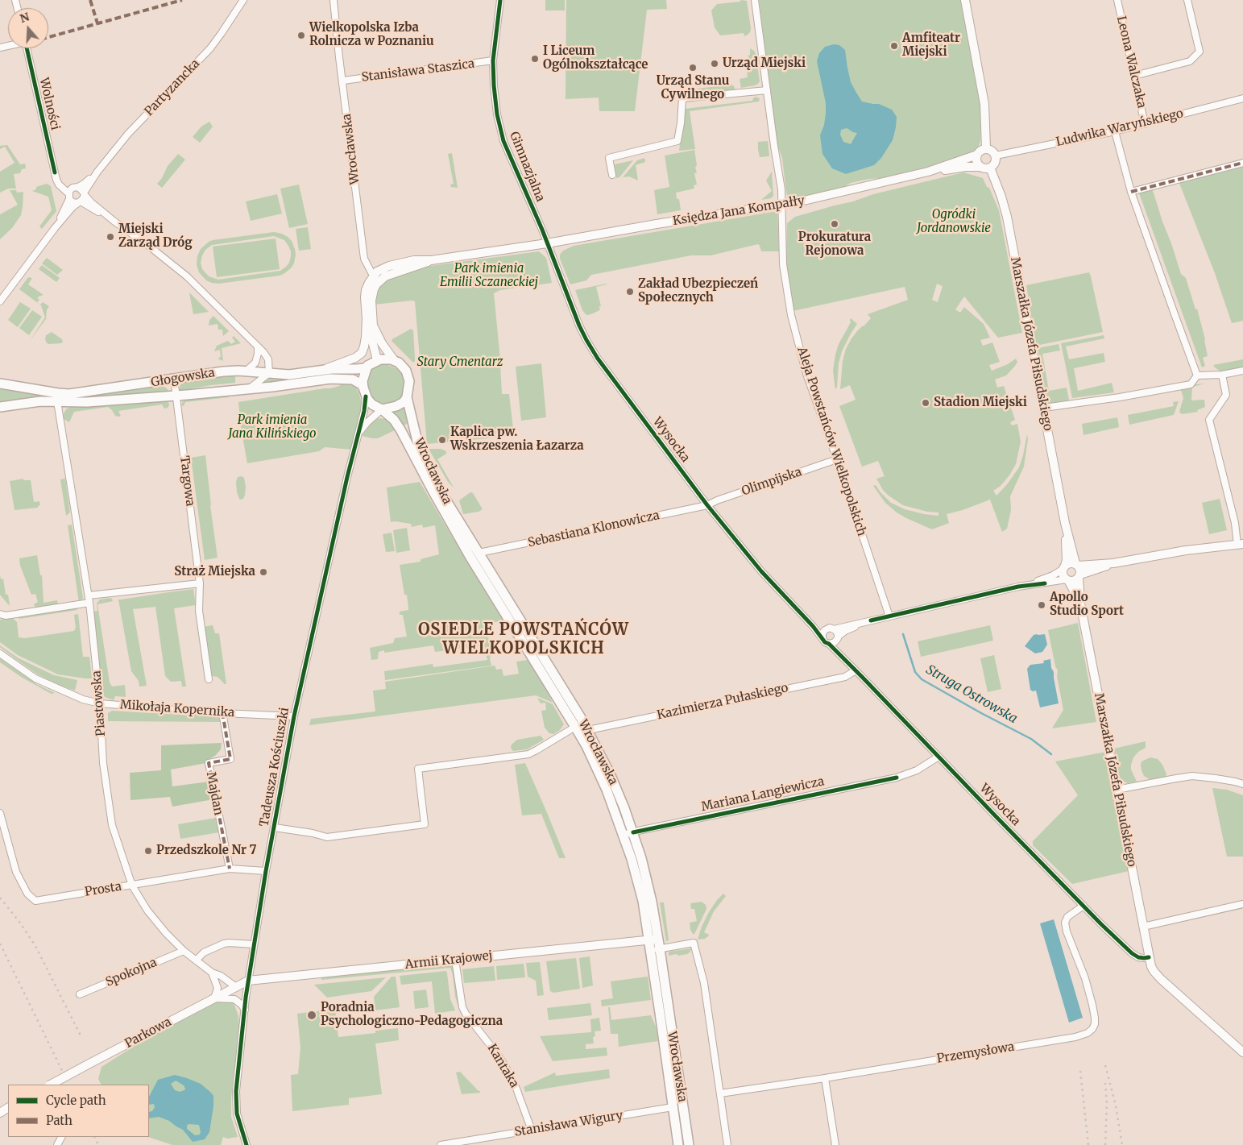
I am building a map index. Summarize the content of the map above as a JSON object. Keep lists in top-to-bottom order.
{
  "streets": {
    "main road": ["Wrocławska", "Głogowska"],
    "street": [
      "Leona Walczaka",
      "Stanisława Staszica",
      "Partyzancka",
      "Wolności",
      "Ludwika Waryńskiego",
      "Gimnazjalna",
      "Księdza Jana Kompałły",
      "Marszałka Józefa Piłsudskiego",
      "Wysocka",
      "Aleja Powstańców Wielkopolskich",
      "Targowa",
      "Olimpijska",
      "Sebastiana Klonowicza",
      "Kazimierza Pułaskiego",
      "Piastowska",
      "Mikołaja Kopernika",
      "Tadeusza Kościuszki",
      "Majdan",
      "Mariana Langiewicza",
      "Prosta",
      "Armii Krajowej",
      "Spokojna",
      "Parkowa",
      "Przemysłowa",
      "Kantaka",
      "Stanisława Wigury"
    ]
  },
  "crossings": [
    ["Leona Walczaka", "Ludwika Waryńskiego"],
    ["Stanisława Staszica", "Wrocławska"],
    ["Stanisława Staszica", "Gimnazjalna"],
    ["Partyzancka", "Wolności"],
    ["Ludwika Waryńskiego", "Księdza Jana Kompałły"],
    ["Ludwika Waryńskiego", "Marszałka Józefa Piłsudskiego"],
    ["Wrocławska", "Głogowska"],
    ["Wrocławska", "Sebastiana Klonowicza"],
    ["Wrocławska", "Kazimierza Pułaskiego"],
    ["Wrocławska", "Tadeusza Kościuszki"],
    ["Wrocławska", "Mariana Langiewicza"],
    ["Wrocławska", "Armii Krajowej"],
    ["Wrocławska", "Stanisława Wigury"],
    ["Gimnazjalna", "Księdza Jana Kompałły"],
    ["Gimnazjalna", "Wysocka"],
    ["Księdza Jana Kompałły", "Marszałka Józefa Piłsudskiego"],
    ["Księdza Jana Kompałły", "Wysocka"],
    ["Księdza Jana Kompałły", "Aleja Powstańców Wielkopolskich"],
    ["Marszałka Józefa Piłsudskiego", "Wysocka"],
    ["Głogowska", "Targowa"],
    ["Głogowska", "Piastowska"],
    ["Głogowska", "Tadeusza Kościuszki"],
    ["Wysocka", "Olimpijska"],
    ["Wysocka", "Sebastiana Klonowicza"],
    ["Wysocka", "Kazimierza Pułaskiego"],
    ["Wysocka", "Mariana Langiewicza"],
    ["Wysocka", "Przemysłowa"],
    ["Aleja Powstańców Wielkopolskich", "Olimpijska"],
    ["Olimpijska", "Sebastiana Klonowicza"],
    ["Piastowska", "Mikołaja Kopernika"],
    ["Piastowska", "Prosta"],
    ["Piastowska", "Spokojna"],
    ["Piastowska", "Parkowa"],
    ["Mikołaja Kopernika", "Tadeusza Kościuszki"],
    ["Mikołaja Kopernika", "Majdan"],
    ["Tadeusza Kościuszki", "Prosta"],
    ["Tadeusza Kościuszki", "Armii Krajowej"],
    ["Tadeusza Kościuszki", "Parkowa"],
    ["Majdan", "Prosta"],
    ["Armii Krajowej", "Parkowa"],
    ["Armii Krajowej", "Kantaka"],
    ["Kantaka", "Stanisława Wigury"]
  ],
  "districts": ["OSIEDLE POWSTAŃCÓW WIELKOPOLSKICH"],
  "water": ["Struga Ostrowska"],
  "parks": [
    "Ogródki Jordanowskie",
    "Park imienia Emilii Sczaneckiej",
    "Stary Cmentarz",
    "Park imienia Jana Kilińskiego"
  ],
  "places": [
    "Wielkopolska Izba Rolnicza w Poznaniu",
    "Amfiteatr Miejski",
    "I Liceum Ogólnokształcące",
    "Urząd Miejski",
    "Urząd Stanu Cywilnego",
    "Prokuratura Rejonowa",
    "Miejski Zarząd Dróg",
    "Zakład Ubezpieczeń Społecznych",
    "Stadion Miejski",
    "Kaplica pw. Wskrzeszenia Łazarza",
    "Straż Miejska",
    "Apollo Studio Sport",
    "Przedszkole Nr 7",
    "Poradnia Psychologiczno-Pedagogiczna"
  ],
  "legend": ["Cycle path", "Path"],
  "north": "top"
}
